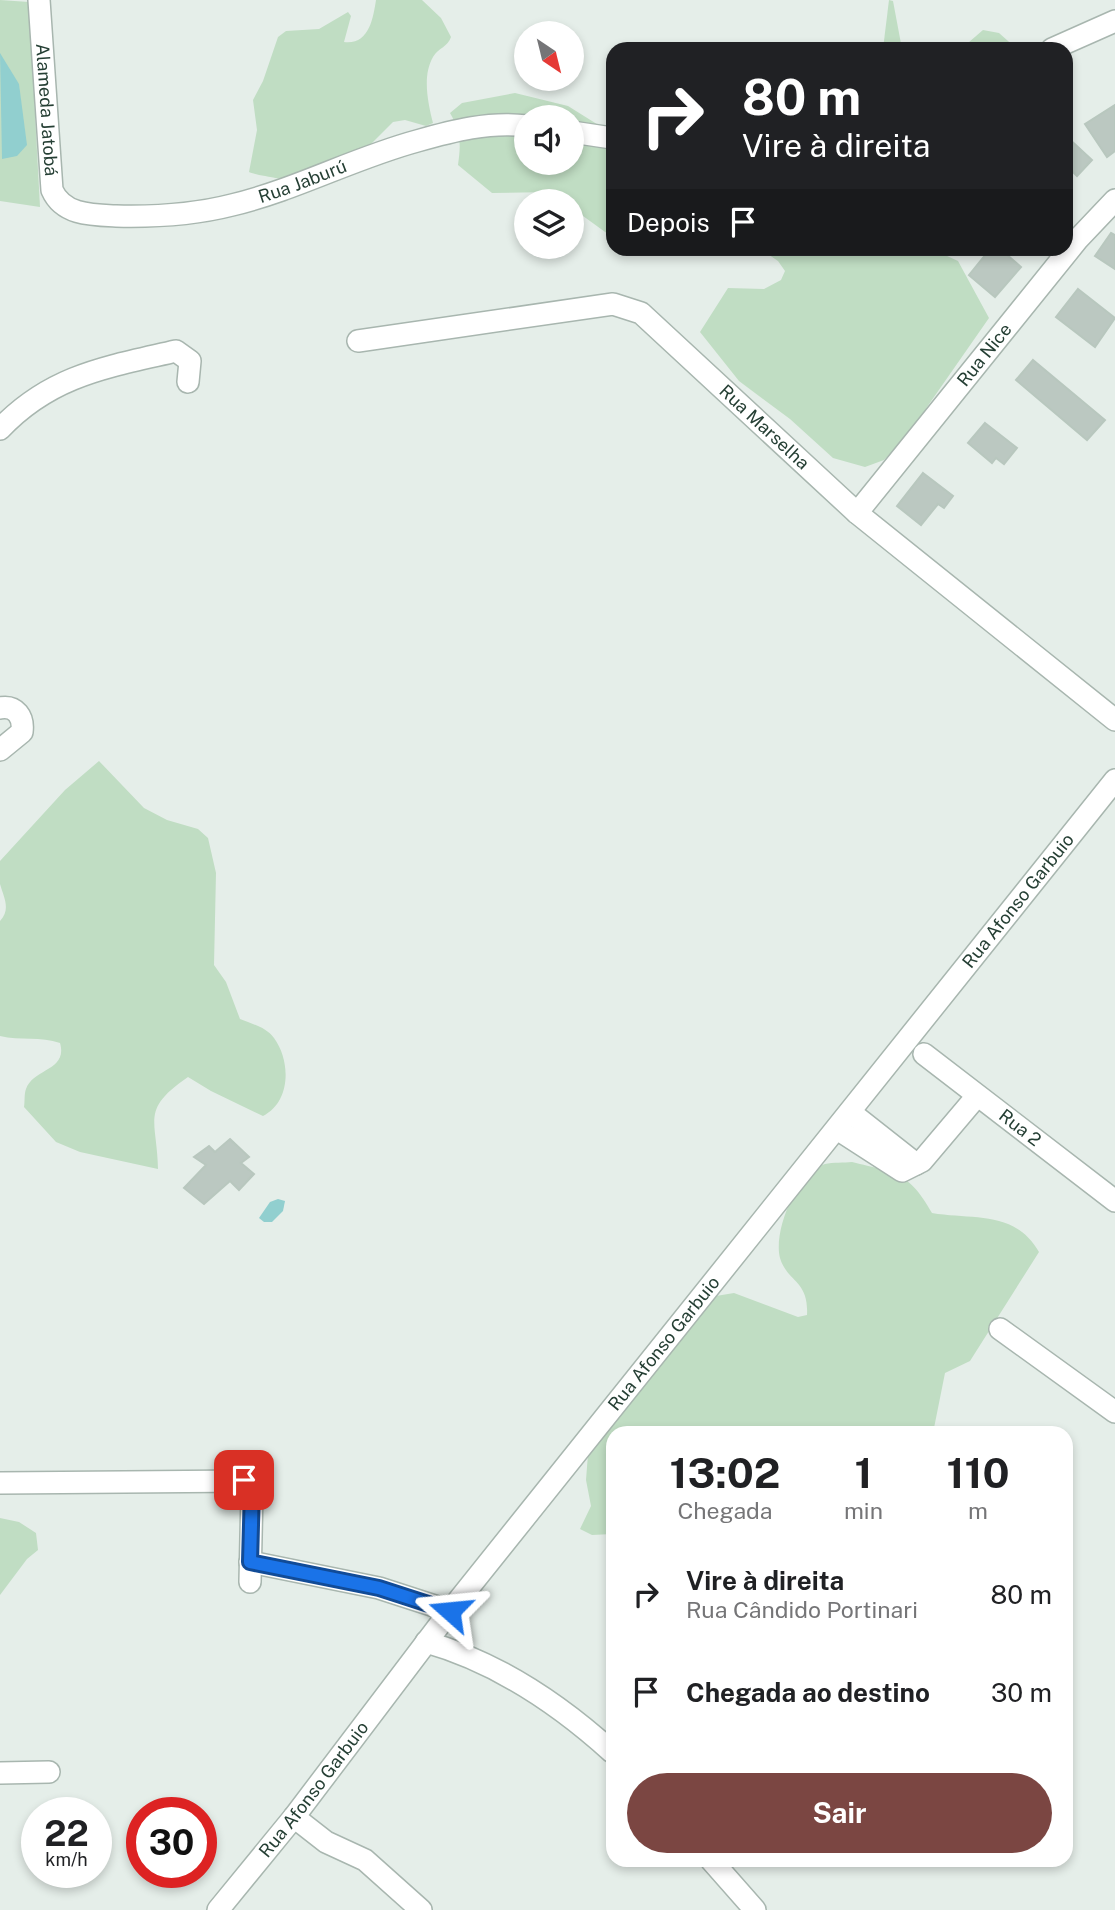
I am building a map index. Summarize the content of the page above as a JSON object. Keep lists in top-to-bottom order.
{
  "streets": {
    "street": [
      "Alameda Jatobá",
      "Rua Jaburú",
      "Rua Nice",
      "Rua Marselha",
      "Rua Afonso Garbuio",
      "Rua 2"
    ]
  },
  "crossings": [
    ["Alameda Jatobá", "Rua Jaburú"],
    ["Rua Nice", "Rua Marselha"]
  ],
  "north": "bottom right",
  "page": {
    "turn": ["80 m", "Vire à direita"],
    "then": "Depois",
    "eta": [
      "13:02",
      "Chegada",
      "1",
      "min",
      "110",
      "m"
    ],
    "list": [
      {
        "name": "Vire à direita",
        "note": "Rua Cândido Portinari",
        "value": "80 m"
      },
      {
        "name": "Chegada ao destino",
        "value": "30 m"
      }
    ],
    "buttons": "Sair",
    "speed": "22 km/h",
    "limit": "30"
  }
}
